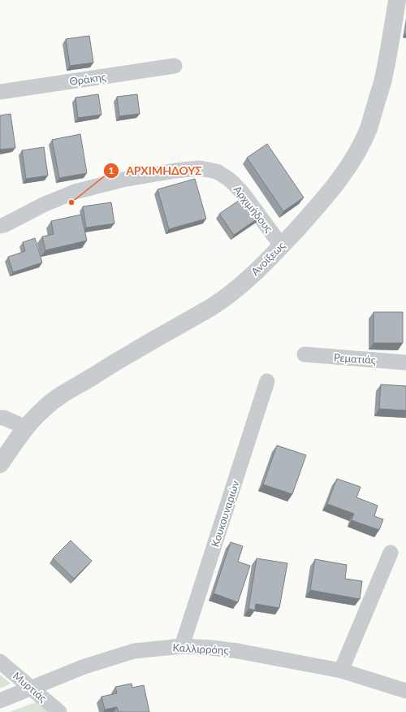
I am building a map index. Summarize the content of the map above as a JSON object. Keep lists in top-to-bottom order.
{
  "streets": {
    "street": [
      "Θράκης",
      "Αρχιμήδους",
      "Ανοίξεως",
      "Ρεματιάς",
      "Κουκουναριών",
      "Καλλιρρόης",
      "Μυρτιάς"
    ]
  },
  "crossings": [
    ["Αρχιμήδους", "Ανοίξεως"],
    ["Κουκουναριών", "Καλλιρρόης"],
    ["Καλλιρρόης", "Μυρτιάς"]
  ],
  "places": ["ΑΡΧΙΜΗΔΟΥΣ"]
}
